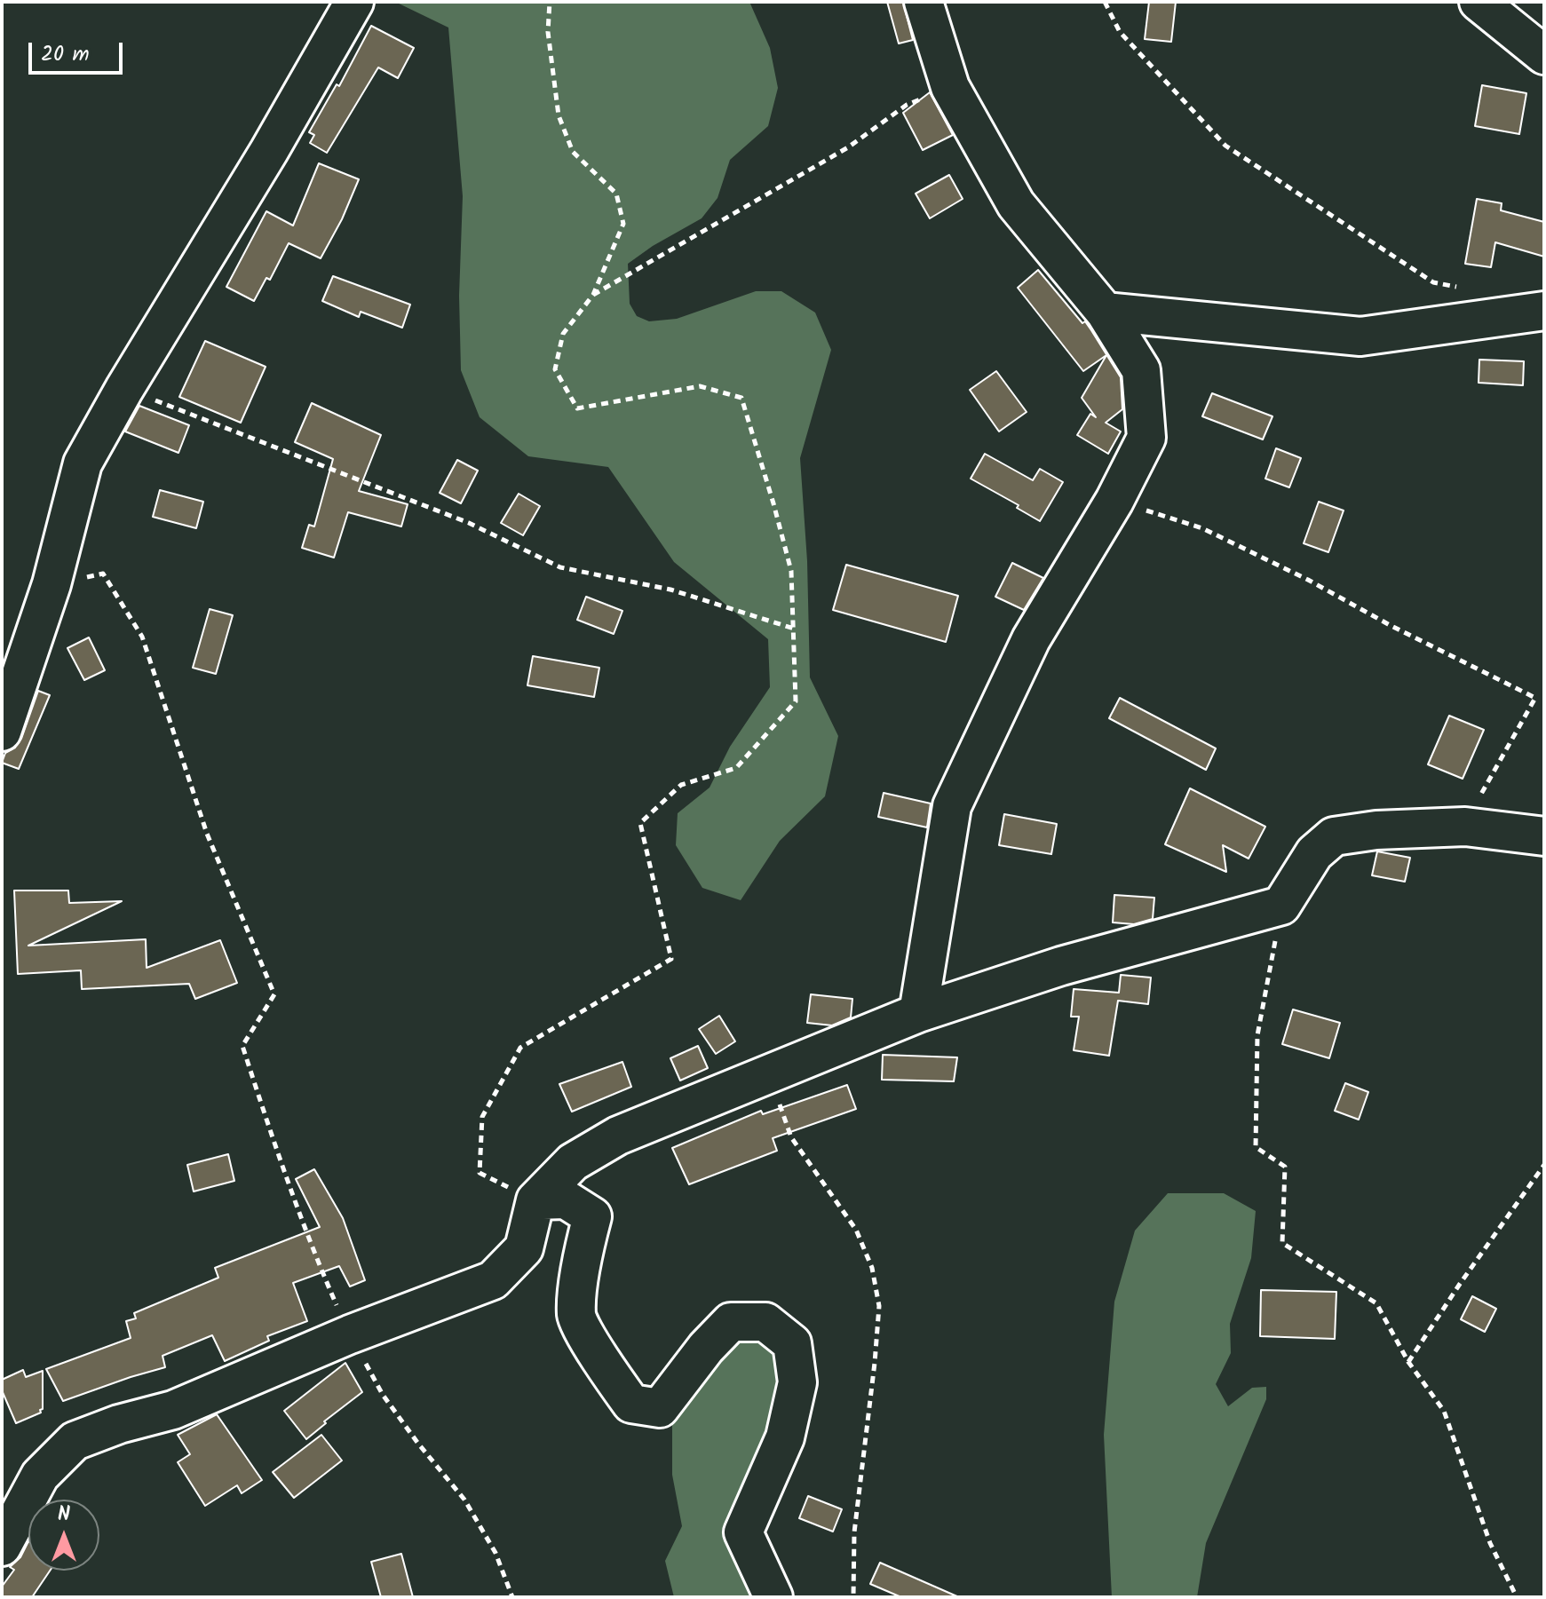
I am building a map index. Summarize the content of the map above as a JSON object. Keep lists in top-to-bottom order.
{
  "scale_bar": "20 m",
  "north": "top"
}
